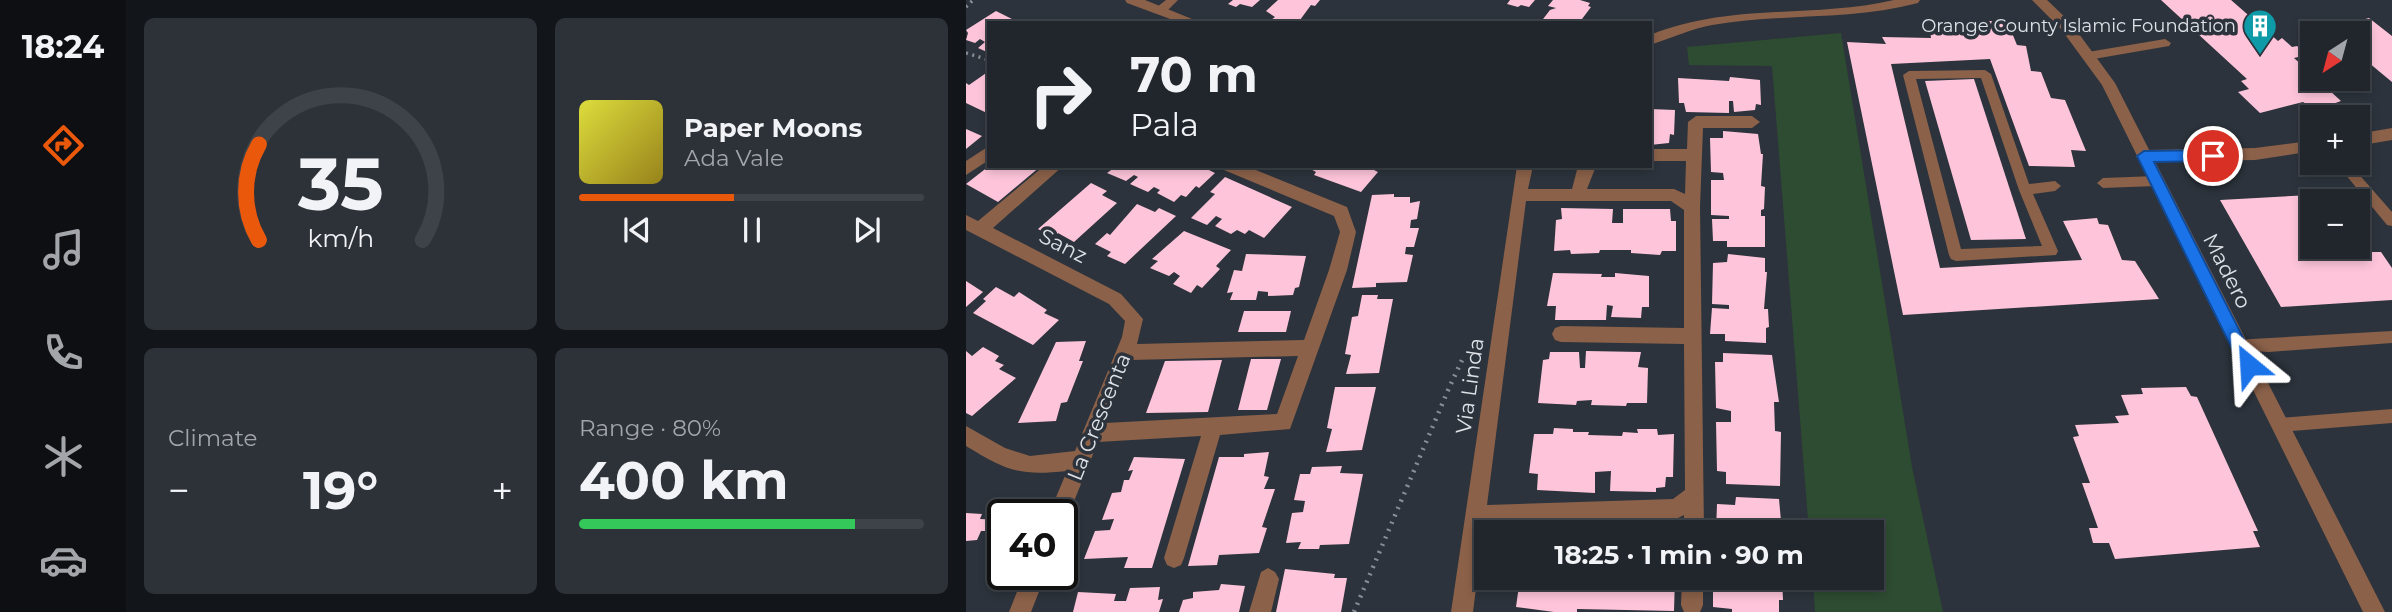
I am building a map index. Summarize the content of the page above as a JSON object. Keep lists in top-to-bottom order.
{
  "streets": {
    "street": [
      "Sanz",
      "Madero",
      "Via Linda",
      "La Crescenta"
    ]
  },
  "crossings": [
    ["Sanz", "La Crescenta"]
  ],
  "places": {
    "building": ["Orange County Islamic Foundation"]
  },
  "north": "bottom left",
  "page": {
    "tabs": "18:24",
    "map_buttons": ["+", "−"],
    "turn": ["70 m", "Pala"],
    "song": ["Paper Moons", "Ada Vale"],
    "tile": [
      "Climate",
      ["Range · 80%", "400 km"]
    ],
    "heat": ["−", "19°", "+"],
    "limit": "40",
    "trip": "18:25 · 1 min · 90 m",
    "gauge": ["35", "km/h"]
  }
}
